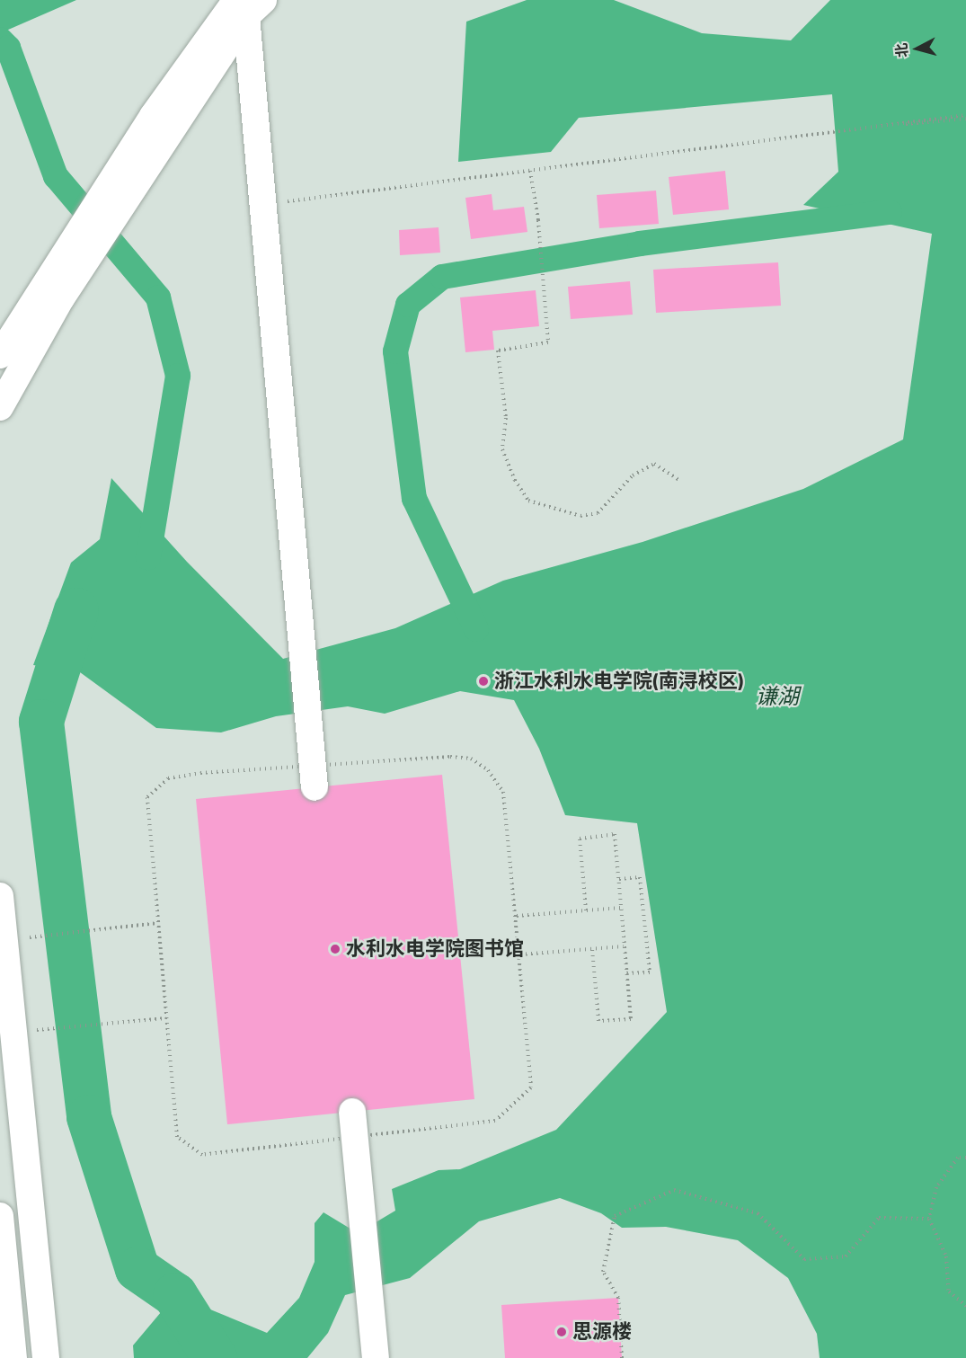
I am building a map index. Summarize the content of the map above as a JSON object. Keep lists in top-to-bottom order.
{
  "water": ["谦湖"],
  "places": ["浙江水利水电学院(南浔校区)", "水利水电学院图书馆", "思源楼"],
  "north": "left"
}
